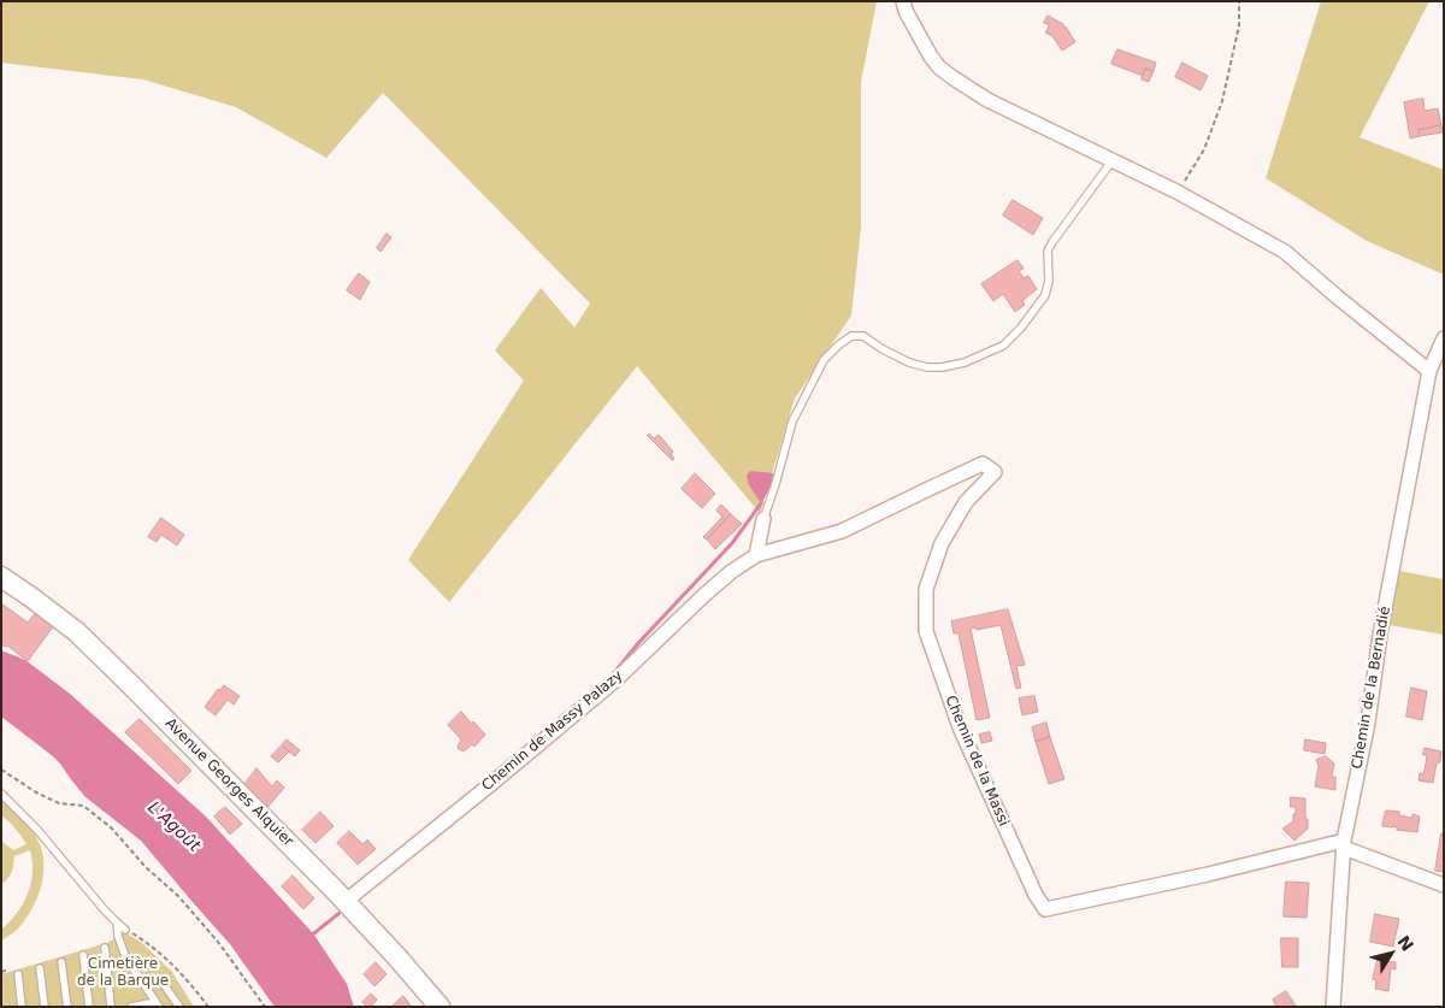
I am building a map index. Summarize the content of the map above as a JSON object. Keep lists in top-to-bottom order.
{
  "streets": {
    "main road": ["Avenue Georges Alquier"],
    "street": ["Chemin de la Bernadié", "Chemin de Massy Palazy", "Chemin de la Massi"]
  },
  "crossings": [
    ["Chemin de la Bernadié", "Chemin de la Massi"],
    ["Chemin de Massy Palazy", "Chemin de la Massi"],
    ["Chemin de Massy Palazy", "Avenue Georges Alquier"]
  ],
  "water": ["L'Agoût"],
  "parks": ["Cimetière de la Barque"],
  "north": "top right"
}
